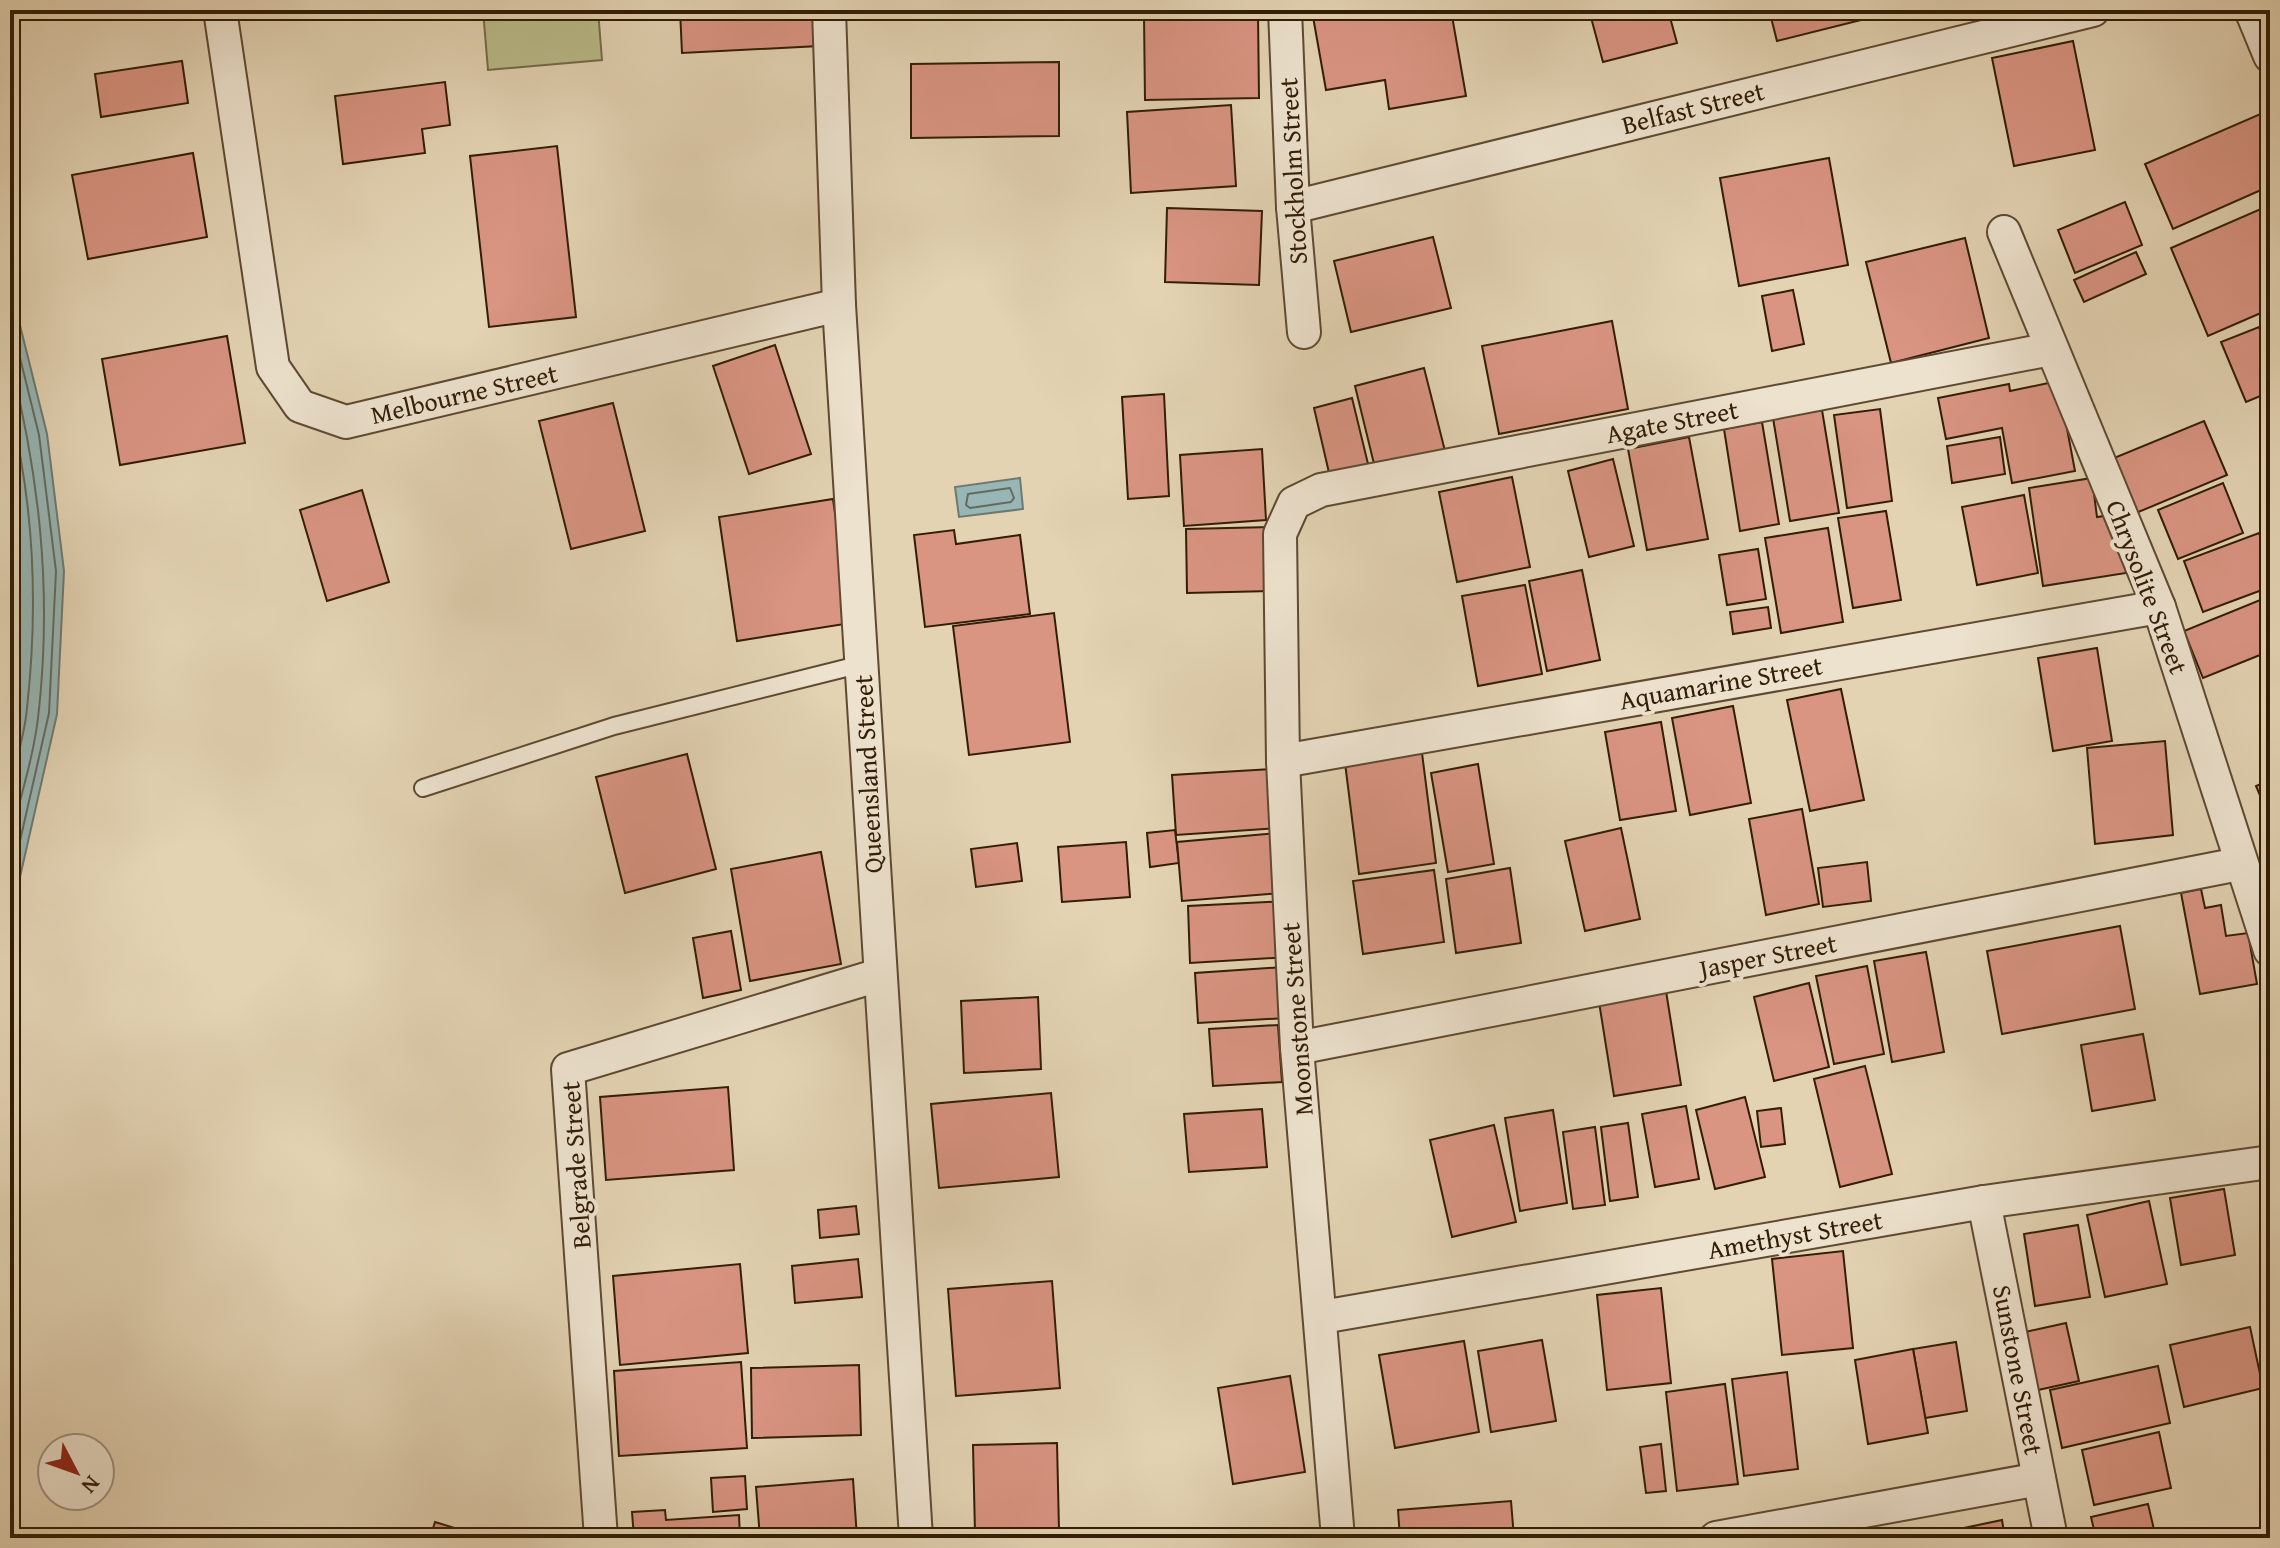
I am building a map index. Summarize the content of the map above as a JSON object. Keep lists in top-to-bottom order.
{
  "streets": {
    "street": [
      "Belfast Street",
      "Stockholm Street",
      "Melbourne Street",
      "Agate Street",
      "Chrysolite Street",
      "Aquamarine Street",
      "Queensland Street",
      "Jasper Street",
      "Moonstone Street",
      "Belgrade Street",
      "Amethyst Street",
      "Sunstone Street"
    ]
  },
  "crossings": [
    ["Belfast Street", "Stockholm Street"],
    ["Melbourne Street", "Queensland Street"],
    ["Agate Street", "Chrysolite Street"],
    ["Agate Street", "Moonstone Street"],
    ["Chrysolite Street", "Aquamarine Street"],
    ["Chrysolite Street", "Jasper Street"],
    ["Aquamarine Street", "Moonstone Street"],
    ["Queensland Street", "Belgrade Street"],
    ["Jasper Street", "Moonstone Street"],
    ["Moonstone Street", "Amethyst Street"],
    ["Amethyst Street", "Sunstone Street"]
  ],
  "north": "bottom right"
}
